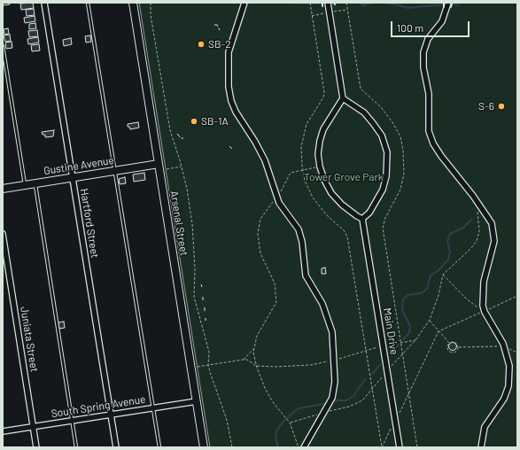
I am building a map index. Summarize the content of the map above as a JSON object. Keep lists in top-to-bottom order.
{
  "streets": {
    "main road": ["Gustine Avenue", "Arsenal Street"],
    "street": [
      "Hartford Street",
      "Main Drive",
      "Juniata Street",
      "South Spring Avenue"
    ]
  },
  "crossings": [
    ["Gustine Avenue", "Hartford Street"],
    ["Gustine Avenue", "Arsenal Street"],
    ["Hartford Street", "South Spring Avenue"],
    ["Arsenal Street", "South Spring Avenue"],
    ["Juniata Street", "South Spring Avenue"]
  ],
  "parks": ["Tower Grove Park"],
  "places": ["SB-2", "S-6", "SB-1A"],
  "scale_bar": "100 m"
}
